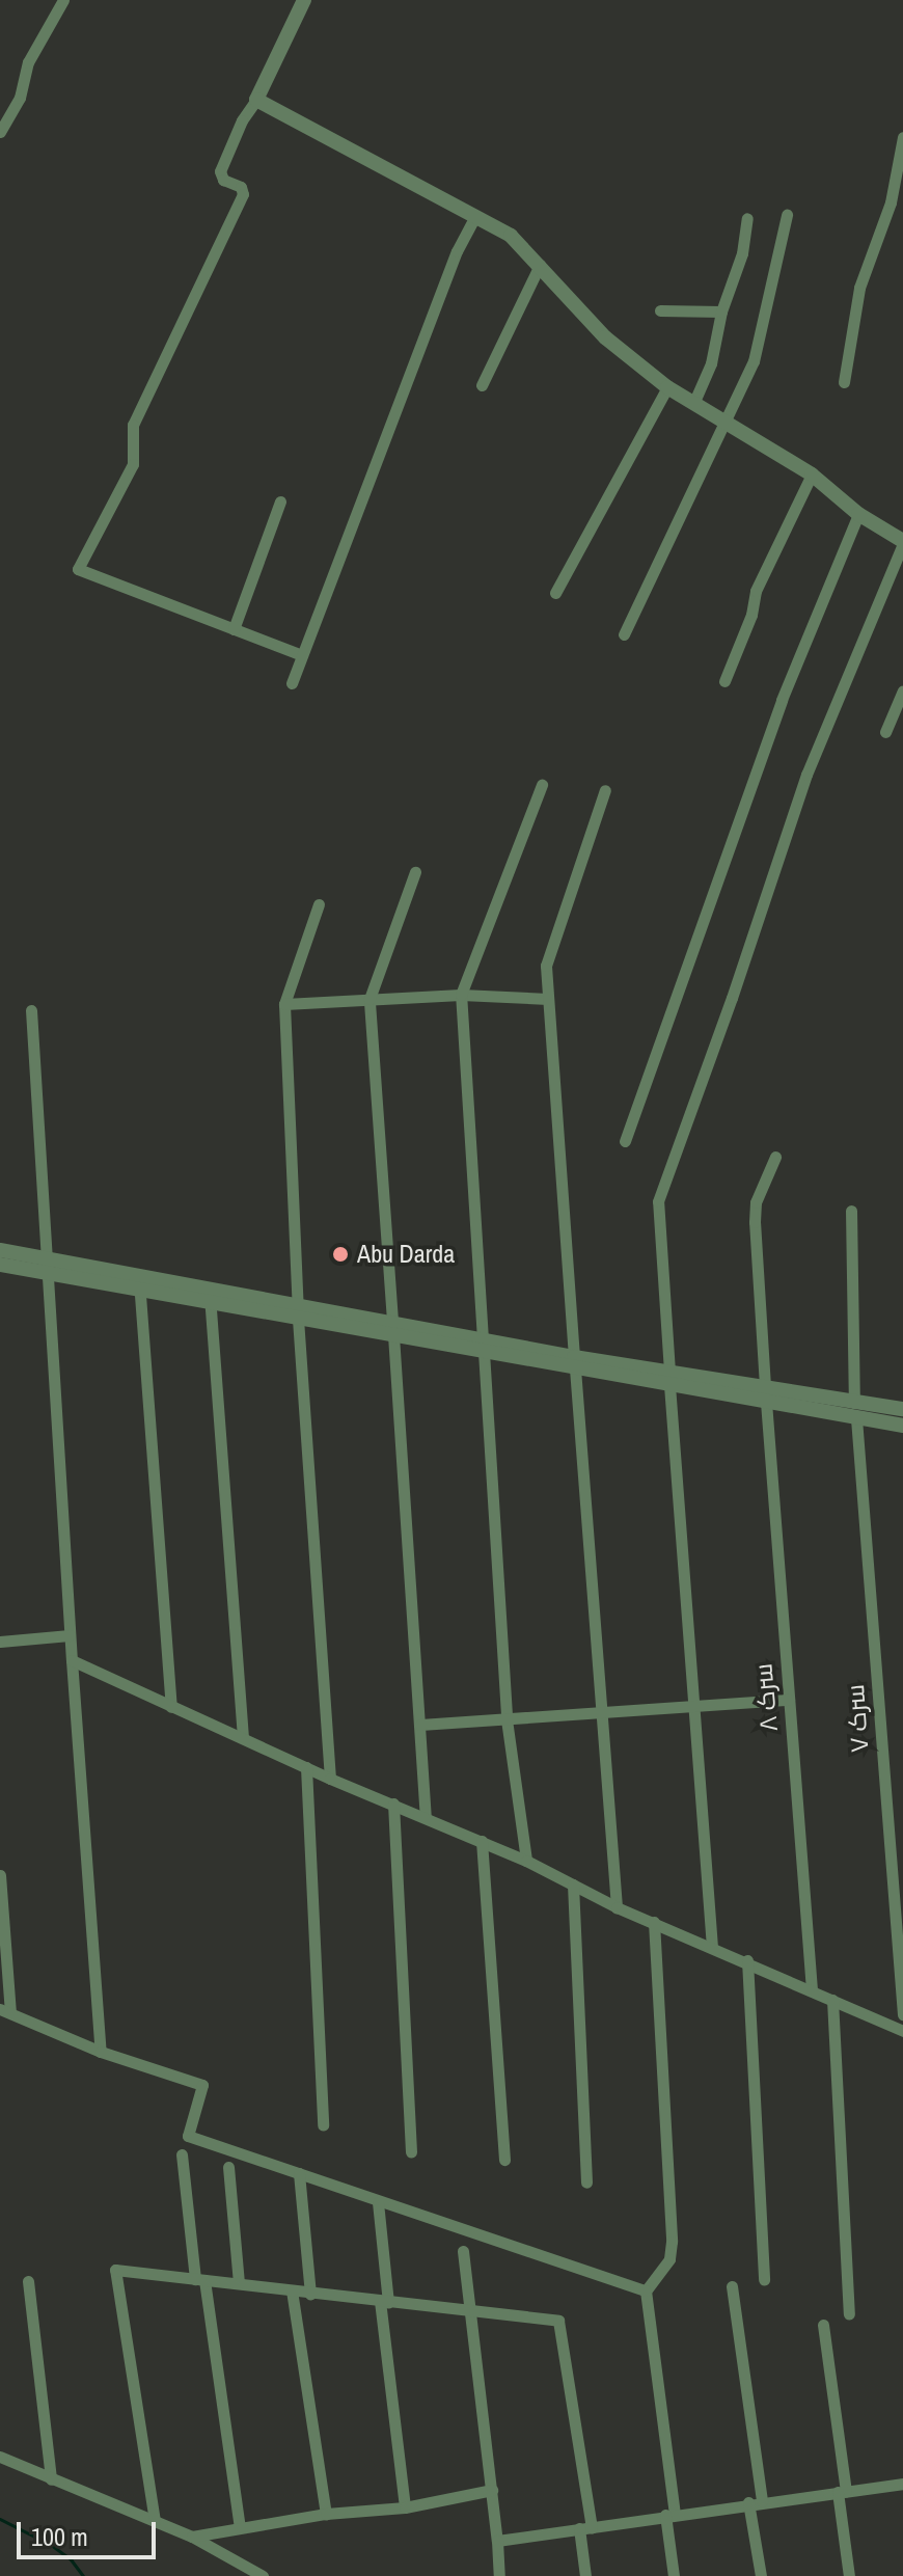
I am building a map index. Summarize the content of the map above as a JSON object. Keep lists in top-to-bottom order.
{
  "streets": {
    "street": ["سرک ۸", "سرک ۷"]
  },
  "places": ["Abu Darda"],
  "scale_bar": "100 m"
}
